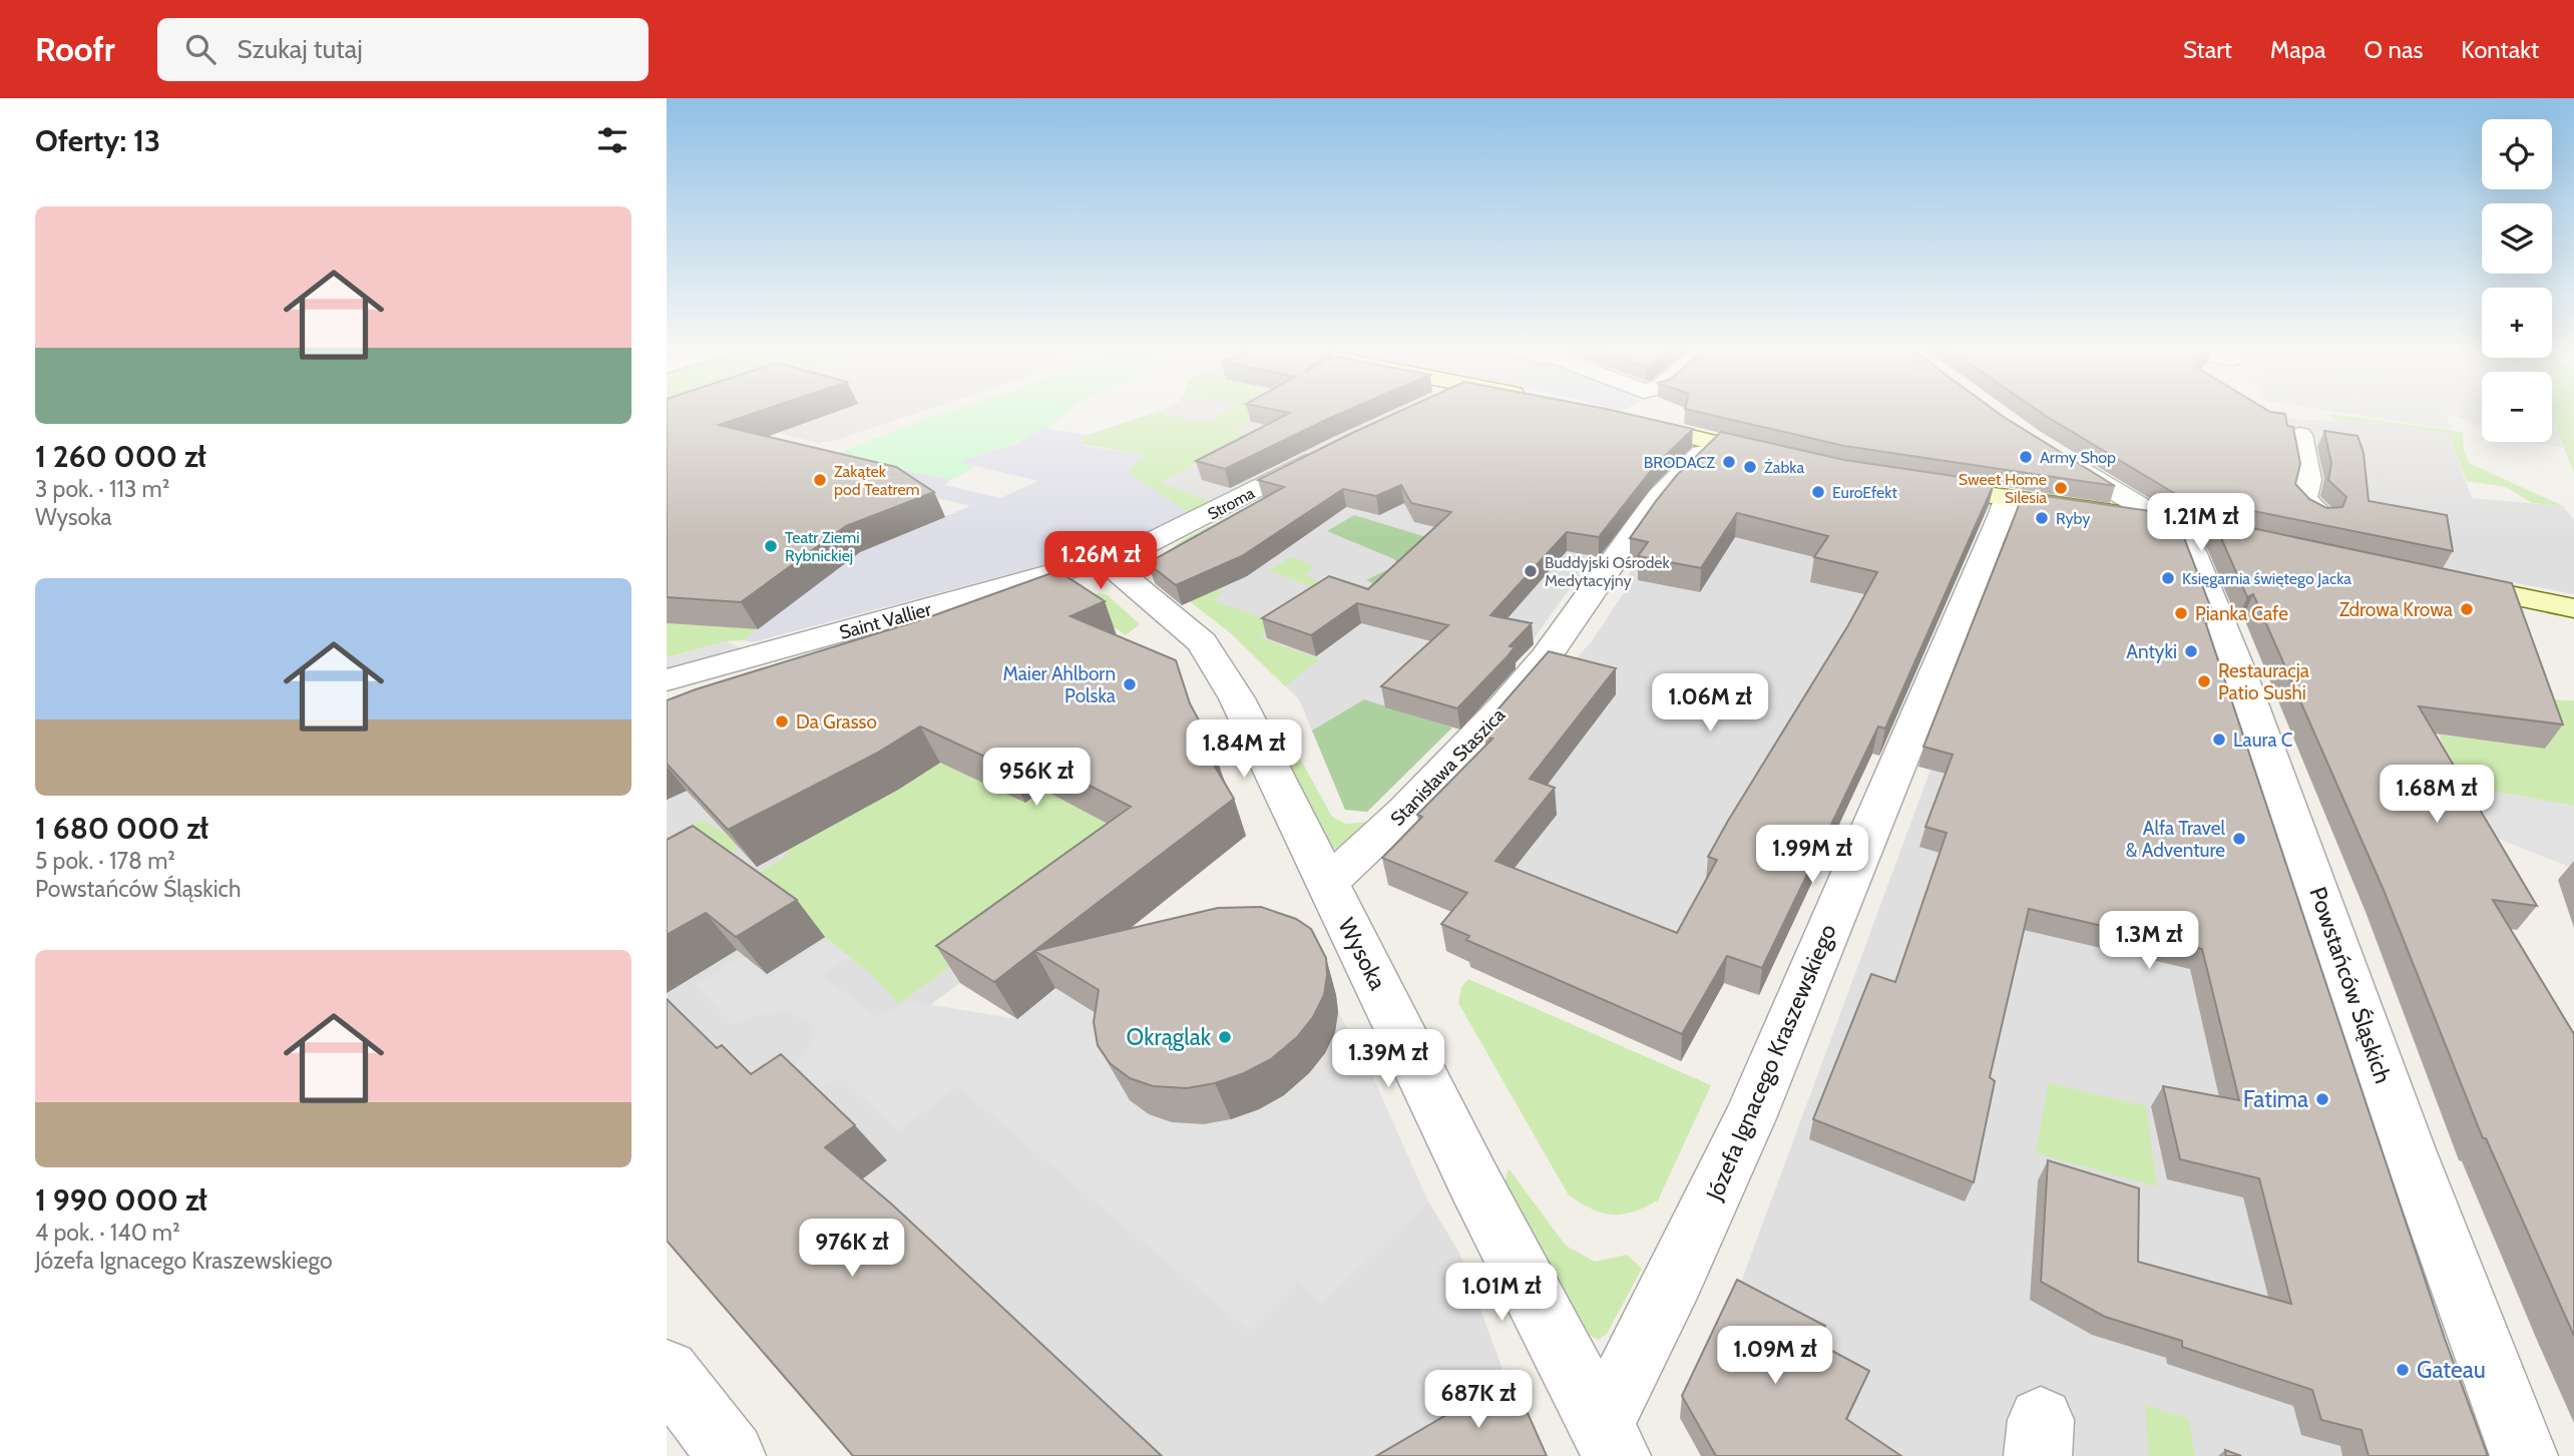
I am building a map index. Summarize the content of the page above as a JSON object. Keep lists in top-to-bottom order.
{
  "streets": {
    "street": [
      "Stroma",
      "Saint Vallier",
      "Stanisława Staszica",
      "Wysoka",
      "Powstańców Śląskich",
      "Józefa Ignacego Kraszewskiego"
    ]
  },
  "crossings": [
    ["Stroma", "Saint Vallier"],
    ["Stroma", "Wysoka"],
    ["Saint Vallier", "Wysoka"],
    ["Stanisława Staszica", "Wysoka"],
    ["Wysoka", "Józefa Ignacego Kraszewskiego"]
  ],
  "places": [
    "Army Shop",
    "BRODACZ",
    "Żabka",
    "Zakątek pod Teatrem",
    "Sweet Home Silesia",
    "EuroEfekt",
    "Ryby",
    "Teatr Ziemi Rybnickiej",
    "Buddyjski Ośrodek Medytacyjny",
    "Księgarnia świętego Jacka",
    "Zdrowa Krowa",
    "Pianka Cafe",
    "Antyki",
    "Restauracja Patio Sushi",
    "Maier Ahlborn Polska",
    "Da Grasso",
    "Laura C",
    "Alfa Travel & Adventure",
    "Okrąglak",
    "Fatima",
    "Gateau"
  ],
  "page": {
    "header": "Roofr",
    "search": "Szukaj tutaj",
    "nav": [
      "Start",
      "Mapa",
      "O nas",
      "Kontakt"
    ],
    "heading": "Oferty: 13",
    "map_buttons": ["+", "−"],
    "list": [
      {
        "name": "1 260 000 zł",
        "note": "3 pok. · 113 m² · Wysoka"
      },
      {
        "name": "1 680 000 zł",
        "note": "5 pok. · 178 m² · Powstańców Śląskich"
      },
      {
        "name": "1 990 000 zł",
        "note": "4 pok. · 140 m² · Józefa Ignacego Kraszewskiego"
      }
    ],
    "price": [
      "1.21M zł",
      "1.26M zł",
      "1.06M zł",
      "1.84M zł",
      "956K zł",
      "1.68M zł",
      "1.99M zł",
      "1.3M zł",
      "1.39M zł",
      "976K zł",
      "1.01M zł",
      "1.09M zł",
      "687K zł"
    ]
  }
}
